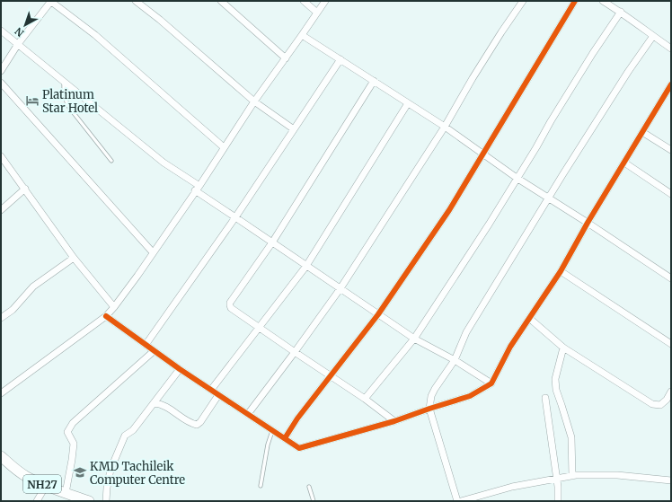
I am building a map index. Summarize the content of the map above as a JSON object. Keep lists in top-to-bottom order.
{
  "streets": {
    "main road": ["NH27"]
  },
  "places": {
    "hotel": ["Platinum Star Hotel"],
    "school or university": ["KMD Tachileik Computer Centre"]
  },
  "north": "bottom left"
}
